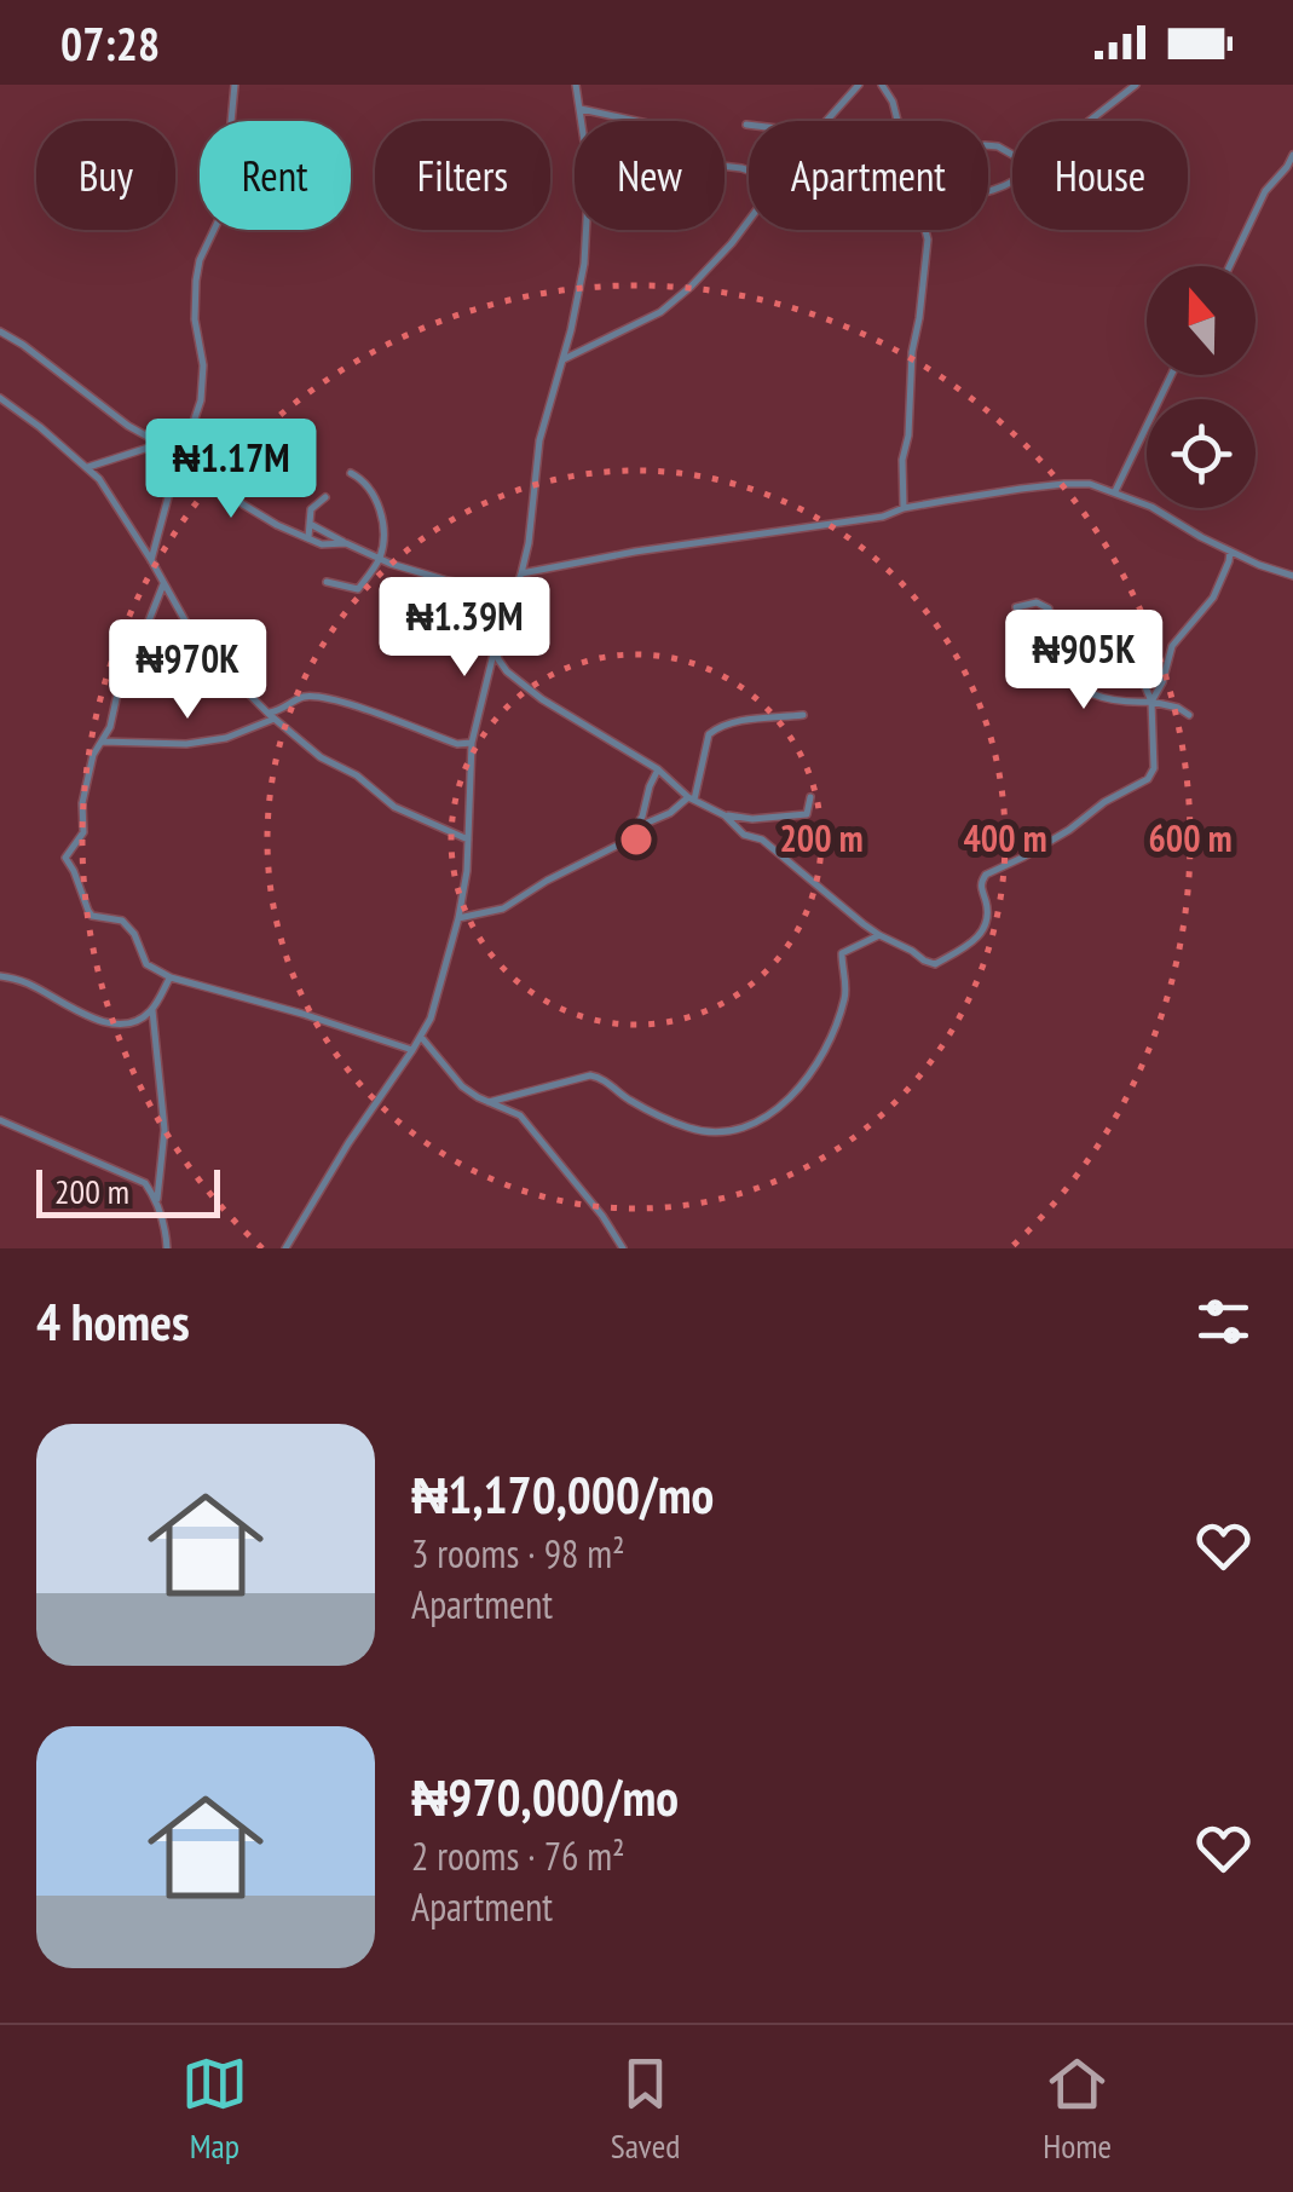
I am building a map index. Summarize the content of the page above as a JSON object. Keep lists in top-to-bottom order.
{
  "scale_bar": "200 m",
  "north": "top",
  "page": {
    "status": "07:28",
    "chip": [
      "Buy",
      "Rent",
      "Filters",
      "New",
      "Apartment",
      "House"
    ],
    "price": [
      "₦1.17M",
      "₦1.39M",
      "₦905K",
      "₦970K"
    ],
    "scale": "200 m",
    "heading": "4 homes",
    "list": [
      {
        "name": "₦1,170,000/mo",
        "note": "3 rooms · 98 m² · Apartment"
      },
      {
        "name": "₦970,000/mo",
        "note": "2 rooms · 76 m² · Apartment"
      }
    ],
    "tabs": ["Map", "Saved", "Home"]
  },
  "rings": ["200 m", "400 m", "600 m"]
}
